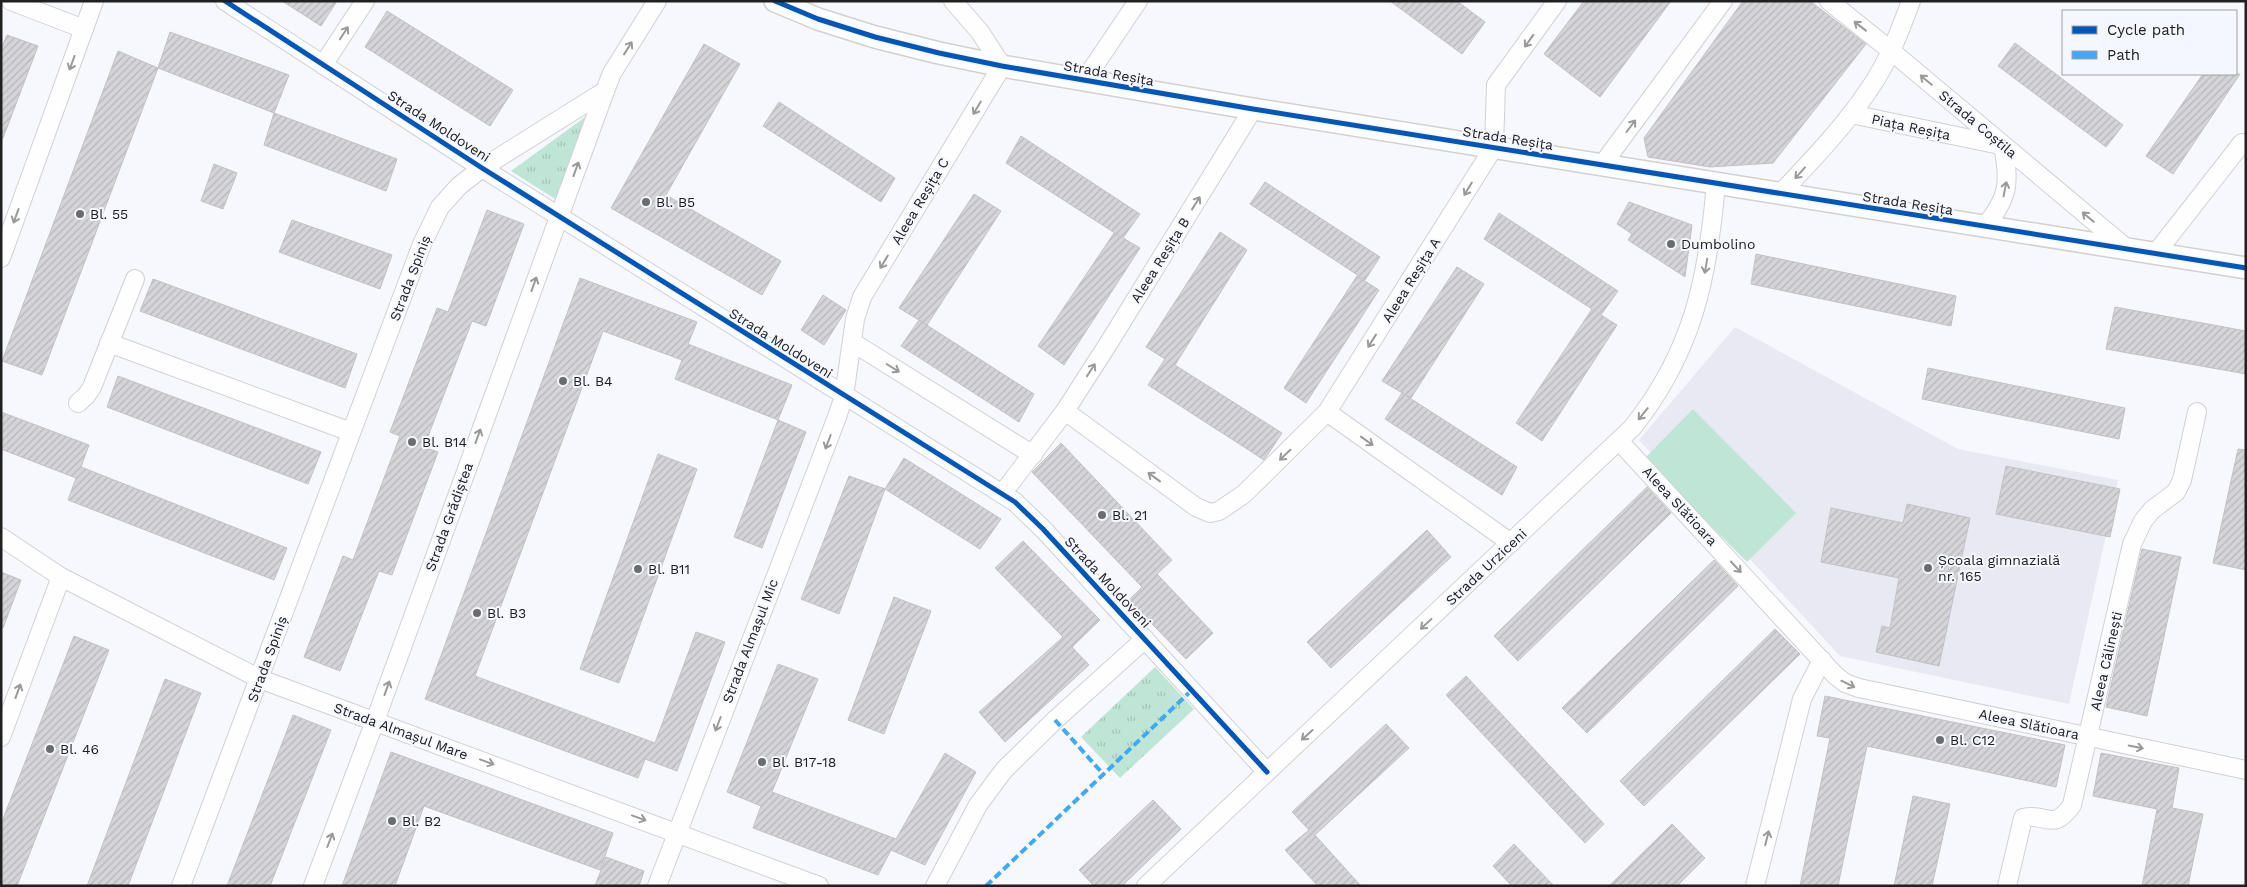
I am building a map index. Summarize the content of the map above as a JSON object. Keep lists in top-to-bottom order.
{
  "streets": {
    "street": [
      "Strada Reșița",
      "Strada Coștila",
      "Strada Moldoveni",
      "Piața Reșița",
      "Aleea Reșița C",
      "Aleea Reșița B",
      "Strada Spiniș",
      "Aleea Reșița A",
      "Aleea Slătioara",
      "Strada Grădiștea",
      "Strada Urziceni",
      "Strada Almașul Mic",
      "Aleea Călinești",
      "Strada Almașul Mare"
    ]
  },
  "crossings": [
    ["Strada Reșița", "Strada Coștila"],
    ["Strada Reșița", "Piața Reșița"],
    ["Strada Reșița", "Aleea Reșița C"],
    ["Strada Reșița", "Aleea Reșița B"],
    ["Strada Reșița", "Aleea Reșița A"],
    ["Strada Reșița", "Strada Urziceni"],
    ["Strada Coștila", "Piața Reșița"],
    ["Strada Moldoveni", "Aleea Reșița C"],
    ["Strada Moldoveni", "Aleea Reșița B"],
    ["Strada Moldoveni", "Strada Spiniș"],
    ["Strada Moldoveni", "Strada Grădiștea"],
    ["Strada Moldoveni", "Strada Urziceni"],
    ["Strada Moldoveni", "Strada Almașul Mic"],
    ["Aleea Reșița C", "Strada Almașul Mic"],
    ["Strada Spiniș", "Strada Almașul Mare"],
    ["Aleea Slătioara", "Strada Urziceni"],
    ["Aleea Slătioara", "Aleea Călinești"],
    ["Strada Grădiștea", "Strada Almașul Mare"],
    ["Strada Almașul Mic", "Strada Almașul Mare"]
  ],
  "one_way": [
    "Strada Coștila",
    "Aleea Reșița C",
    "Aleea Reșița B",
    "Aleea Reșița A",
    "Aleea Slătioara",
    "Strada Grădiștea",
    "Strada Urziceni",
    "Strada Almașul Mic",
    "Strada Almașul Mare"
  ],
  "places": [
    "Bl. B5",
    "Bl. 55",
    "Dumbolino",
    "Bl. B4",
    "Bl. B14",
    "Bl. 21",
    "Școala gimnazială nr. 165",
    "Bl. B11",
    "Bl. B3",
    "Bl. C12",
    "Bl. 46",
    "Bl. B17-18",
    "Bl. B2"
  ],
  "legend": ["Cycle path", "Path"]
}
